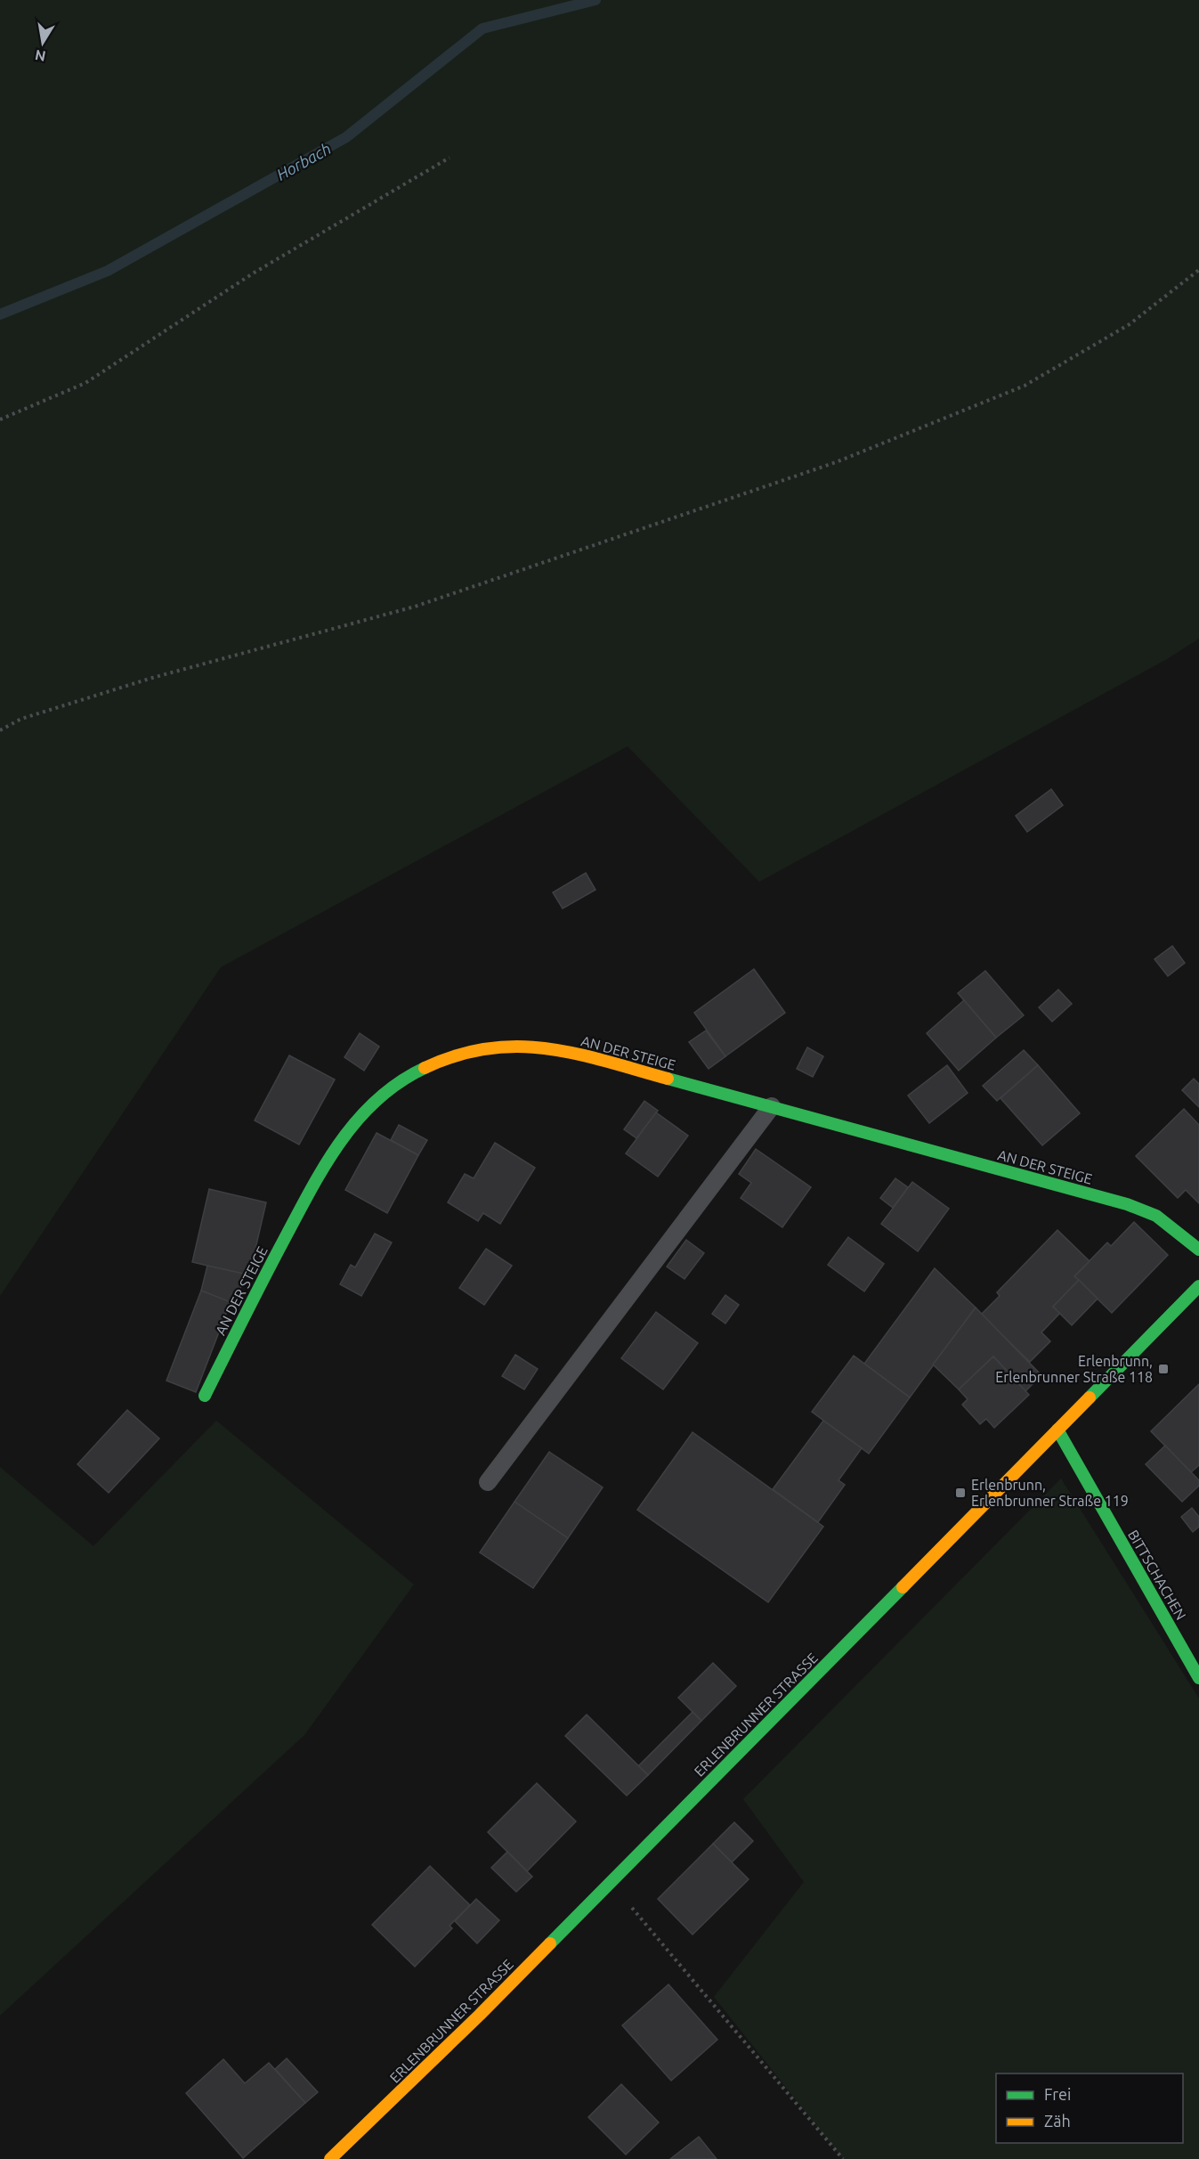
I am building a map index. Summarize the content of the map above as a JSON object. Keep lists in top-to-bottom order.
{
  "streets": {
    "street": ["AN DER STEIGE", "BITTSCHACHEN", "ERLENBRUNNER STRASSE"]
  },
  "crossings": [
    ["BITTSCHACHEN", "ERLENBRUNNER STRASSE"]
  ],
  "water": ["Horbach"],
  "places": {
    "transit": ["Erlenbrunn, Erlenbrunner Straße 118", "Erlenbrunn, Erlenbrunner Straße 119"]
  },
  "legend": ["Frei", "Zäh"],
  "north": "bottom"
}
